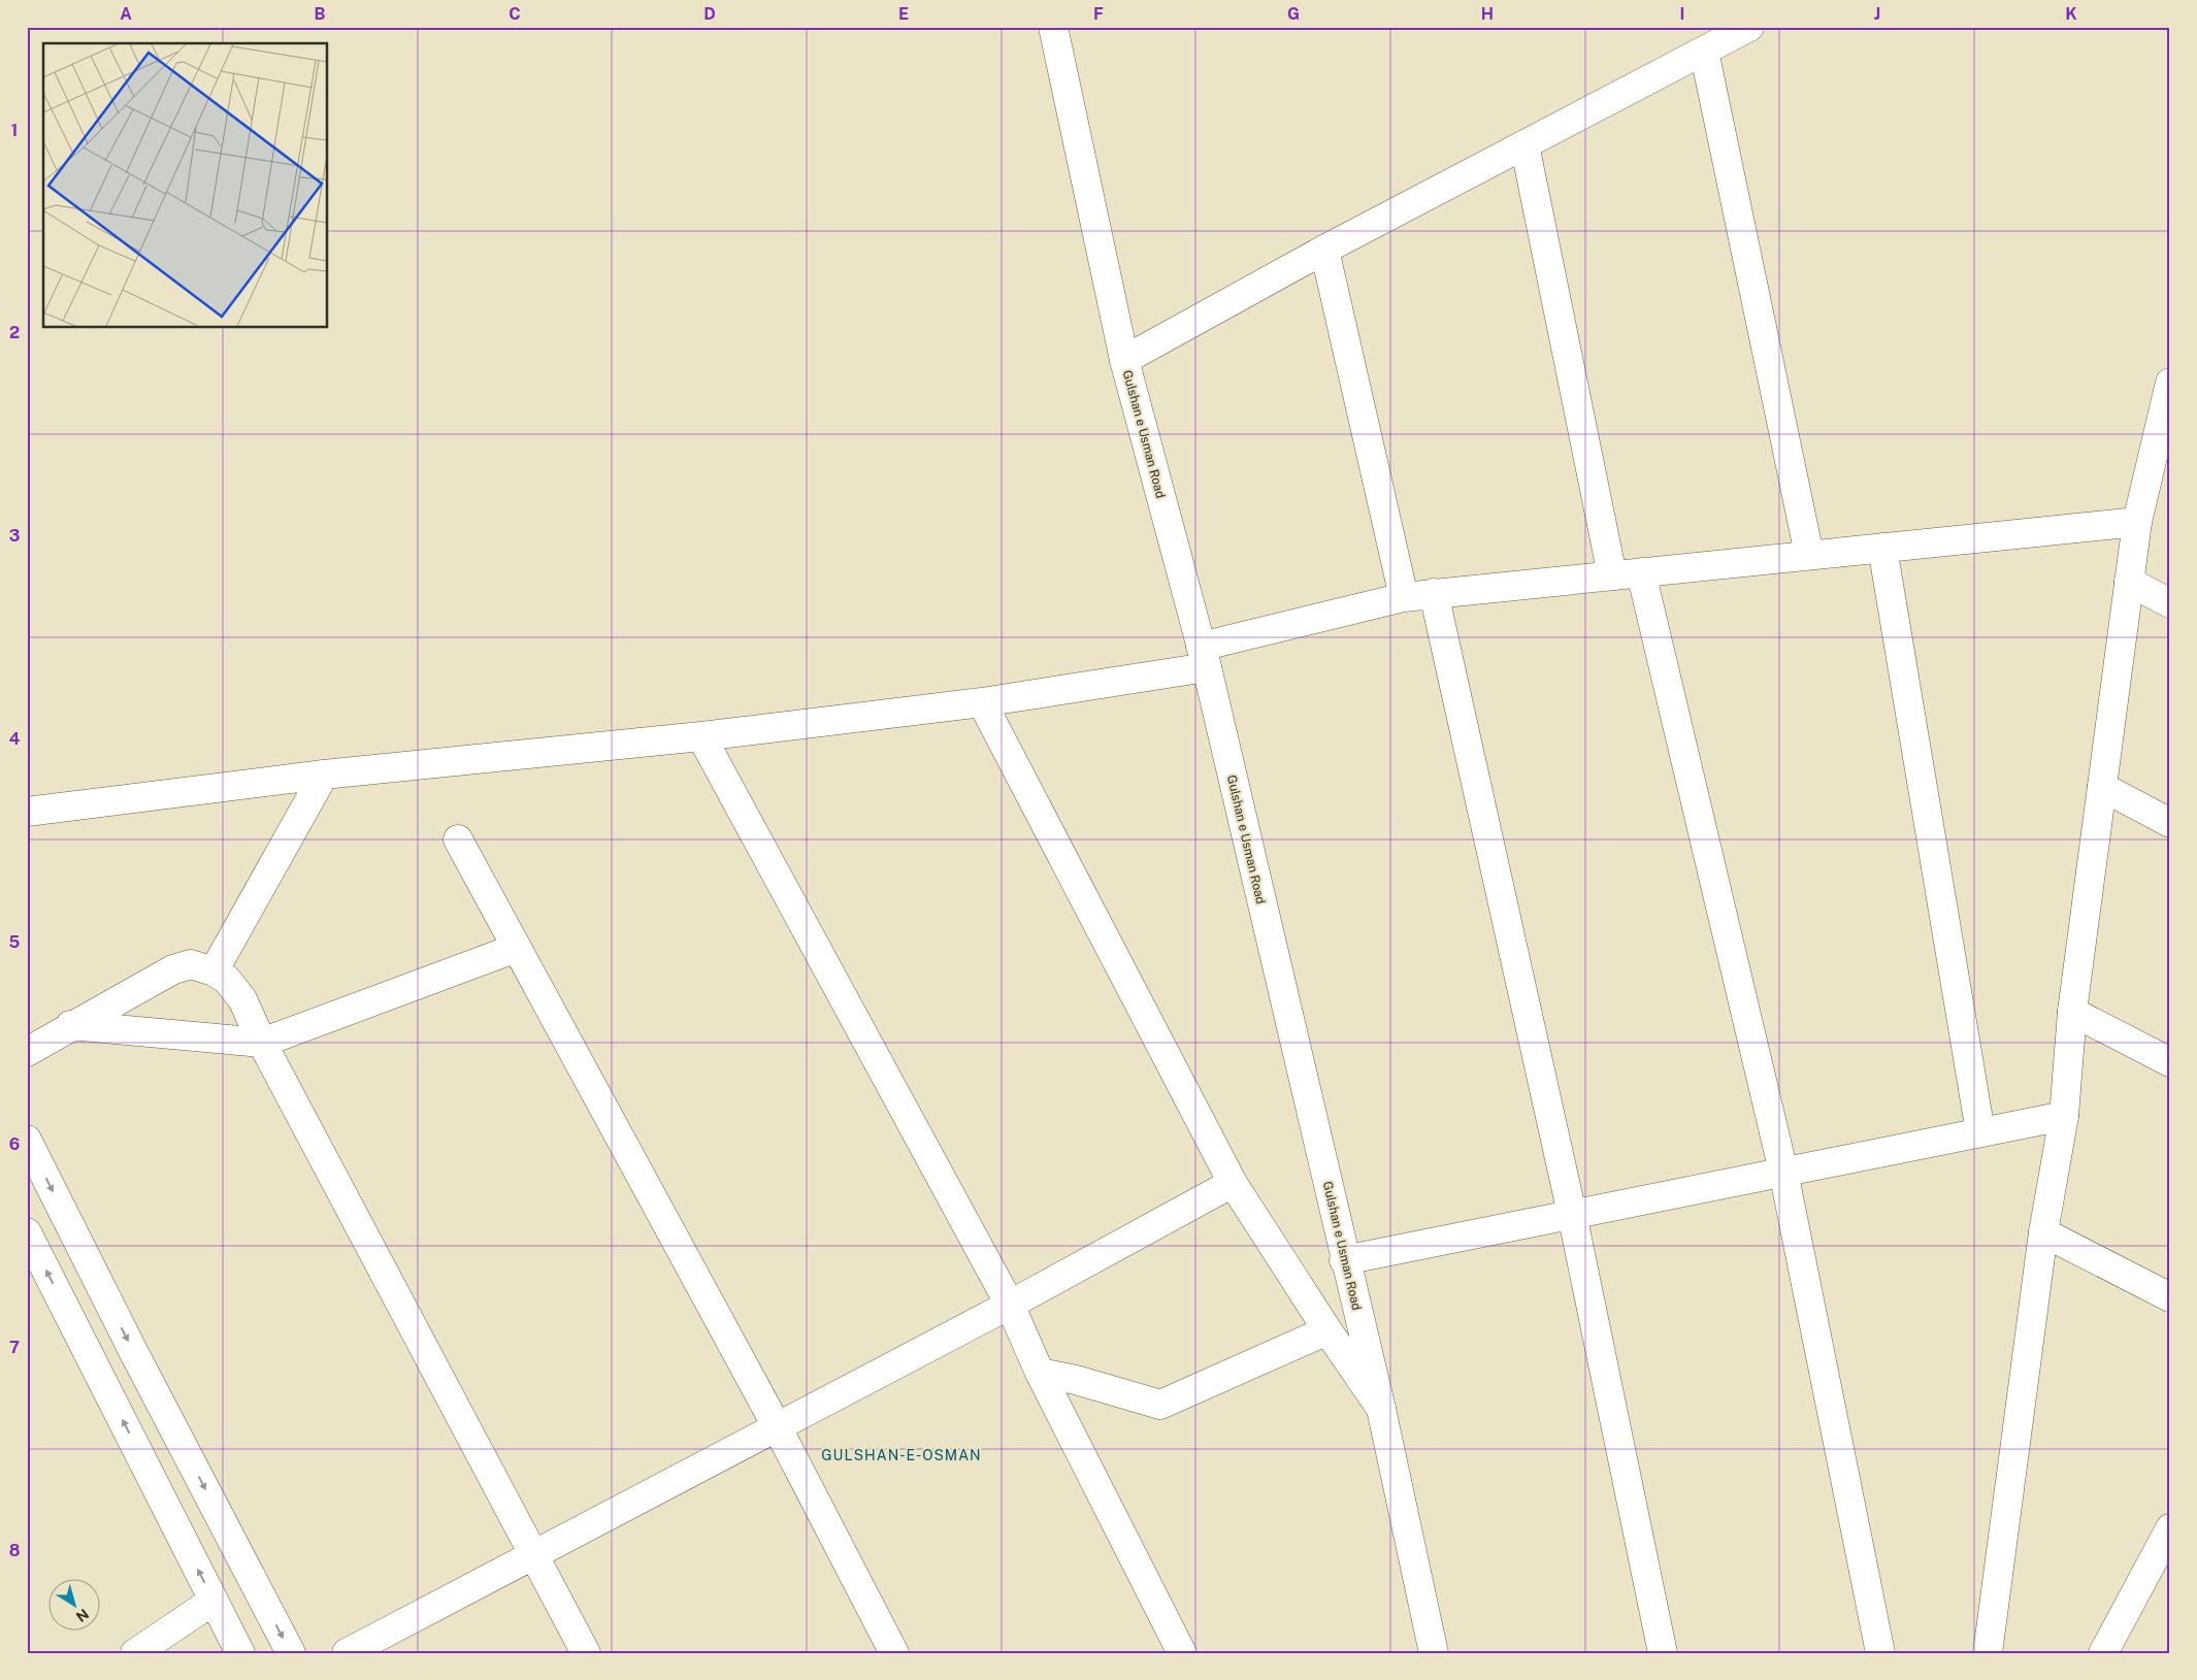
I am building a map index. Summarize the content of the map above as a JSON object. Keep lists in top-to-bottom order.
{
  "streets": {
    "street": ["Gulshan e Usman Road"]
  },
  "districts": ["GULSHAN-E-OSMAN"],
  "north": "bottom right",
  "grid": {
    "columns": [
      "A",
      "B",
      "C",
      "D",
      "E",
      "F",
      "G",
      "H",
      "I",
      "J",
      "K"
    ],
    "rows": [
      "1",
      "2",
      "3",
      "4",
      "5",
      "6",
      "7",
      "8"
    ]
  }
}
